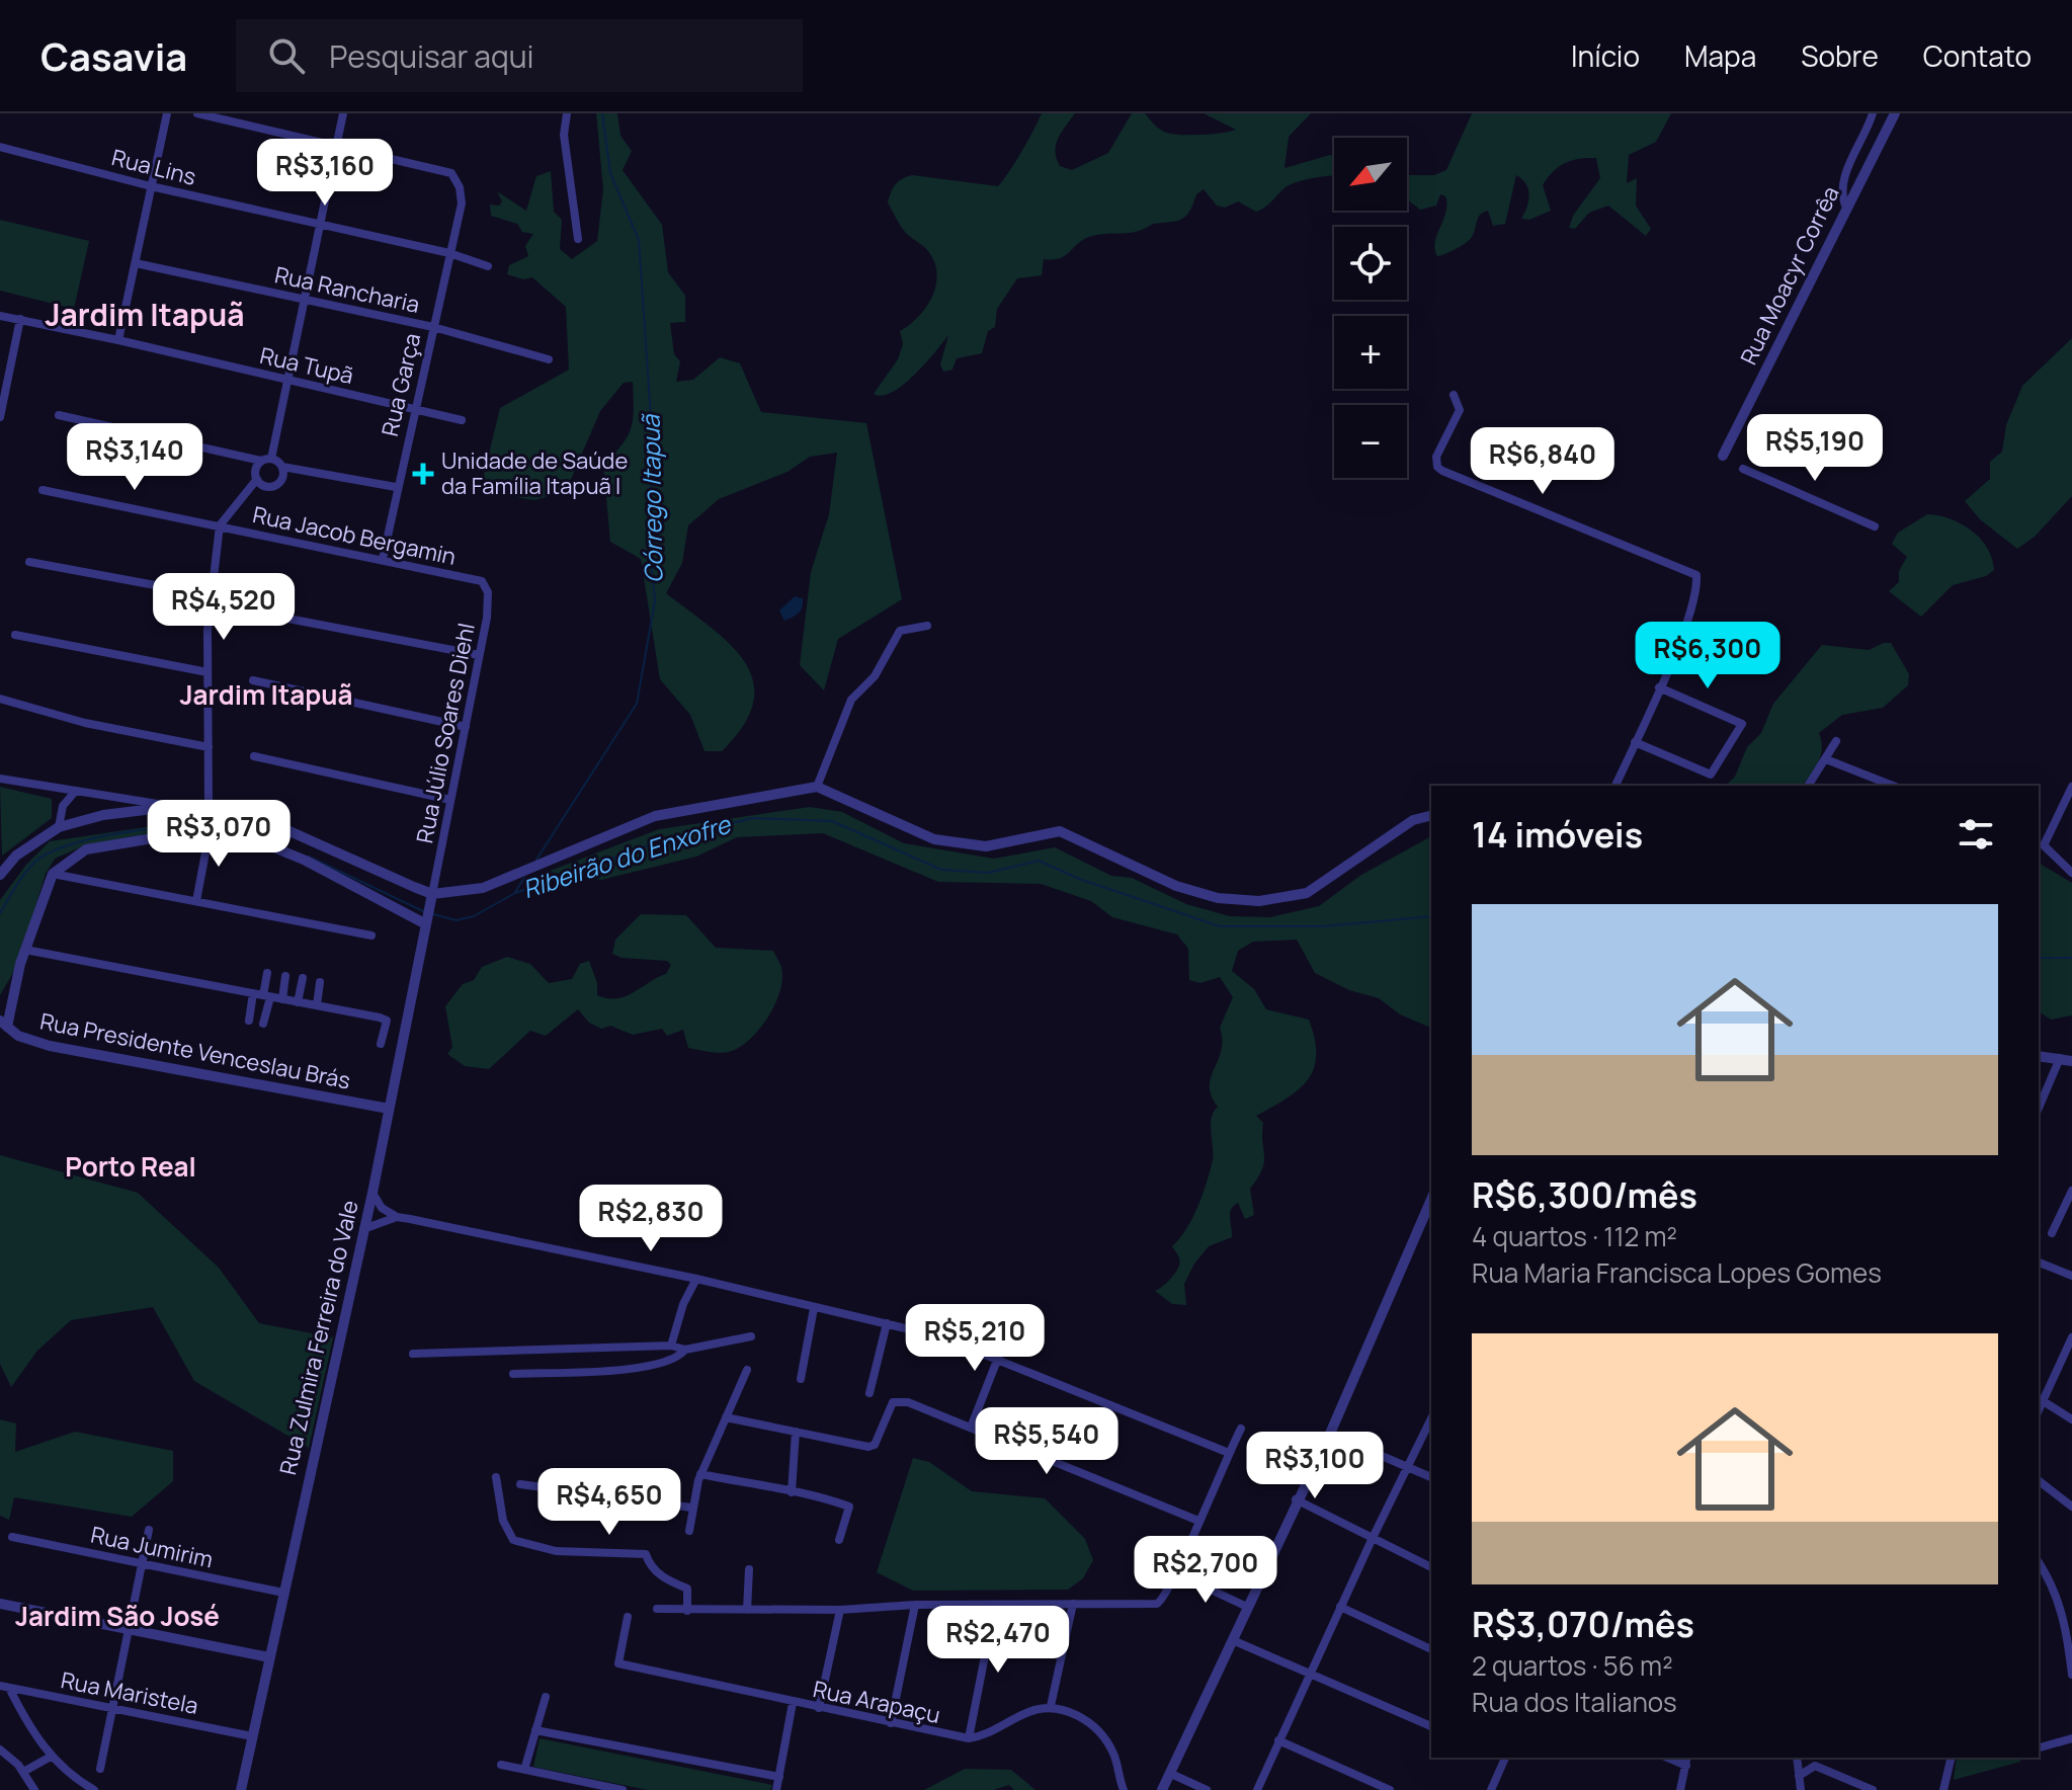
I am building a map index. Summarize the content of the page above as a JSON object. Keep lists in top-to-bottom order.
{
  "streets": {
    "street": [
      "Rua Lins",
      "Rua Moacyr Corrêa",
      "Rua Rancharia",
      "Rua Tupã",
      "Rua Garça",
      "Rua Jacob Bergamin",
      "Rua Júlio Soares Diehl",
      "Rua Presidente Venceslau Brás",
      "Rua Zulmira Ferreira do Vale",
      "Rua Jumirim",
      "Rua Maristela",
      "Rua Arapaçu"
    ]
  },
  "crossings": [
    ["Rua Lins", "Rua Garça"],
    ["Rua Rancharia", "Rua Garça"],
    ["Rua Tupã", "Rua Garça"],
    ["Rua Garça", "Rua Jacob Bergamin"],
    ["Rua Jacob Bergamin", "Rua Júlio Soares Diehl"],
    ["Rua Júlio Soares Diehl", "Rua Zulmira Ferreira do Vale"],
    ["Rua Presidente Venceslau Brás", "Rua Zulmira Ferreira do Vale"],
    ["Rua Zulmira Ferreira do Vale", "Rua Jumirim"],
    ["Rua Zulmira Ferreira do Vale", "Rua Maristela"]
  ],
  "districts": [
    "Jardim Itapuã",
    "Jardim Itapuã",
    "Porto Real",
    "Jardim São José"
  ],
  "water": ["Córrego Itapuã", "Ribeirão do Enxofre"],
  "places": {
    "health": ["Unidade de Saúde da Família Itapuã I"]
  },
  "north": "bottom left",
  "page": {
    "header": "Casavia",
    "search": "Pesquisar aqui",
    "nav": [
      "Início",
      "Mapa",
      "Sobre",
      "Contato"
    ],
    "map_buttons": ["+", "−"],
    "price": [
      "R$3,160",
      "R$5,190",
      "R$3,140",
      "R$6,840",
      "R$4,520",
      "R$6,300",
      "R$3,070",
      "R$2,830",
      "R$5,210",
      "R$5,540",
      "R$3,100",
      "R$4,650",
      "R$2,700",
      "R$2,470"
    ],
    "heading": "14 imóveis",
    "list": [
      {
        "name": "R$6,300/mês",
        "note": "4 quartos · 112 m² · Rua Maria Francisca Lopes Gomes"
      },
      {
        "name": "R$3,070/mês",
        "note": "2 quartos · 56 m² · Rua dos Italianos"
      }
    ]
  }
}
